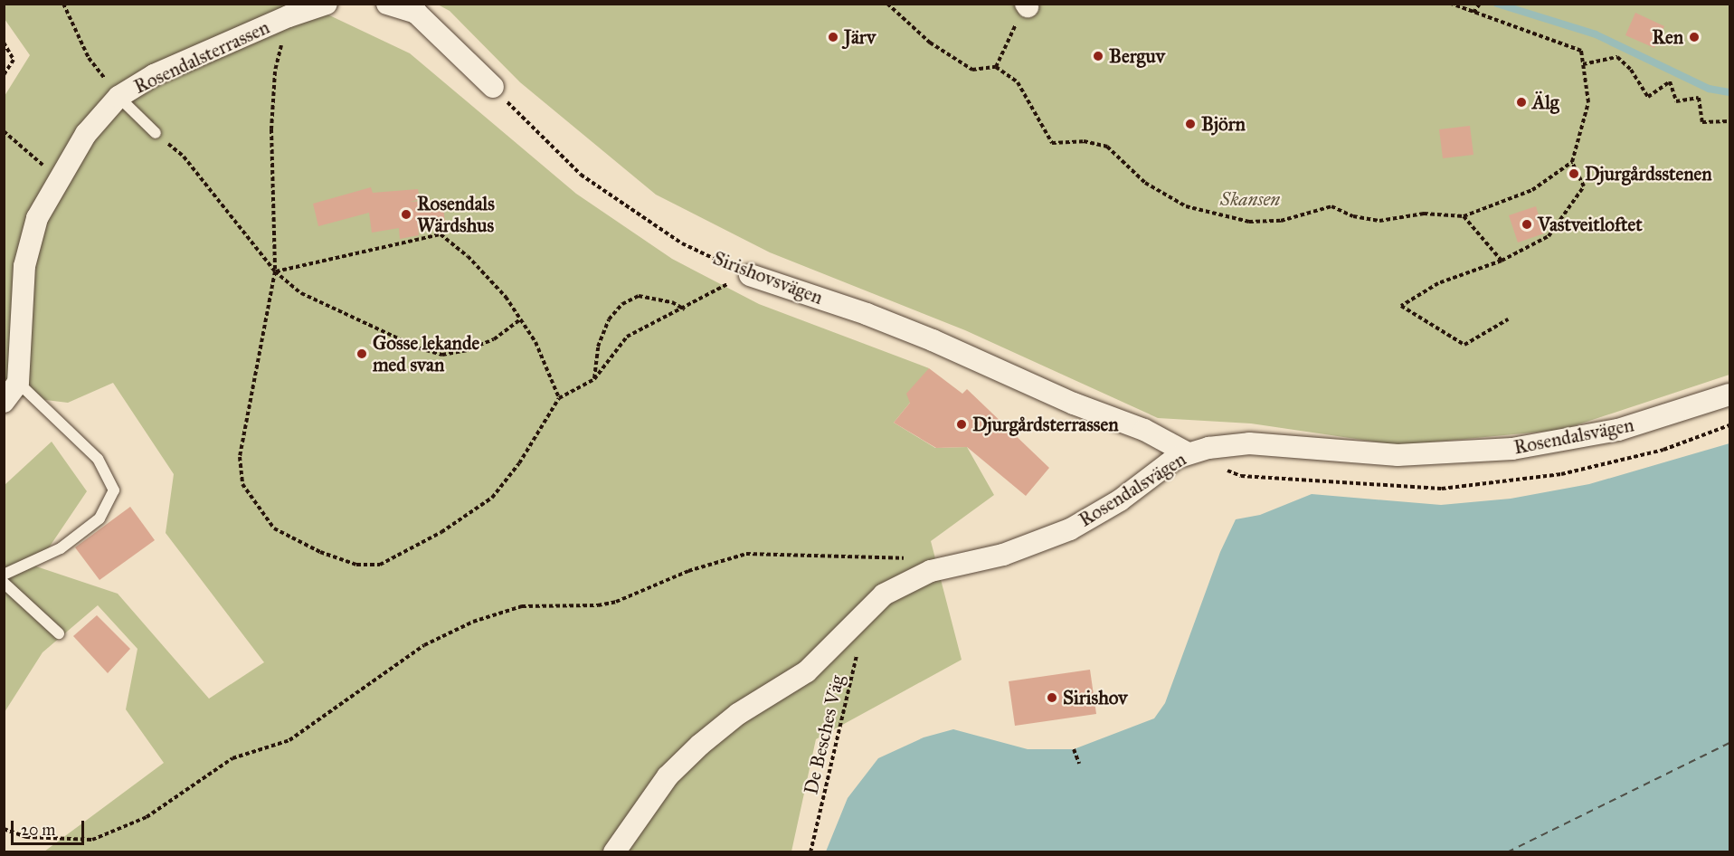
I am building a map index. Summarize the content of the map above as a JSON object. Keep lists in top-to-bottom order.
{
  "streets": {
    "street": ["Rosendalsterrassen", "Sirishovsvägen", "Rosendalsvägen"],
    "path": ["De Besches Väg"]
  },
  "crossings": [
    ["Sirishovsvägen", "Rosendalsvägen"],
    ["Rosendalsvägen", "De Besches Väg"]
  ],
  "parks": ["Skansen"],
  "places": [
    "Järv",
    "Ren",
    "Berguv",
    "Älg",
    "Björn",
    "Djurgårdsstenen",
    "Rosendals Wärdshus",
    "Vastveitloftet",
    "Gosse lekande med svan",
    "Djurgårdsterrassen",
    "Sirishov"
  ],
  "scale_bar": "20 m"
}
